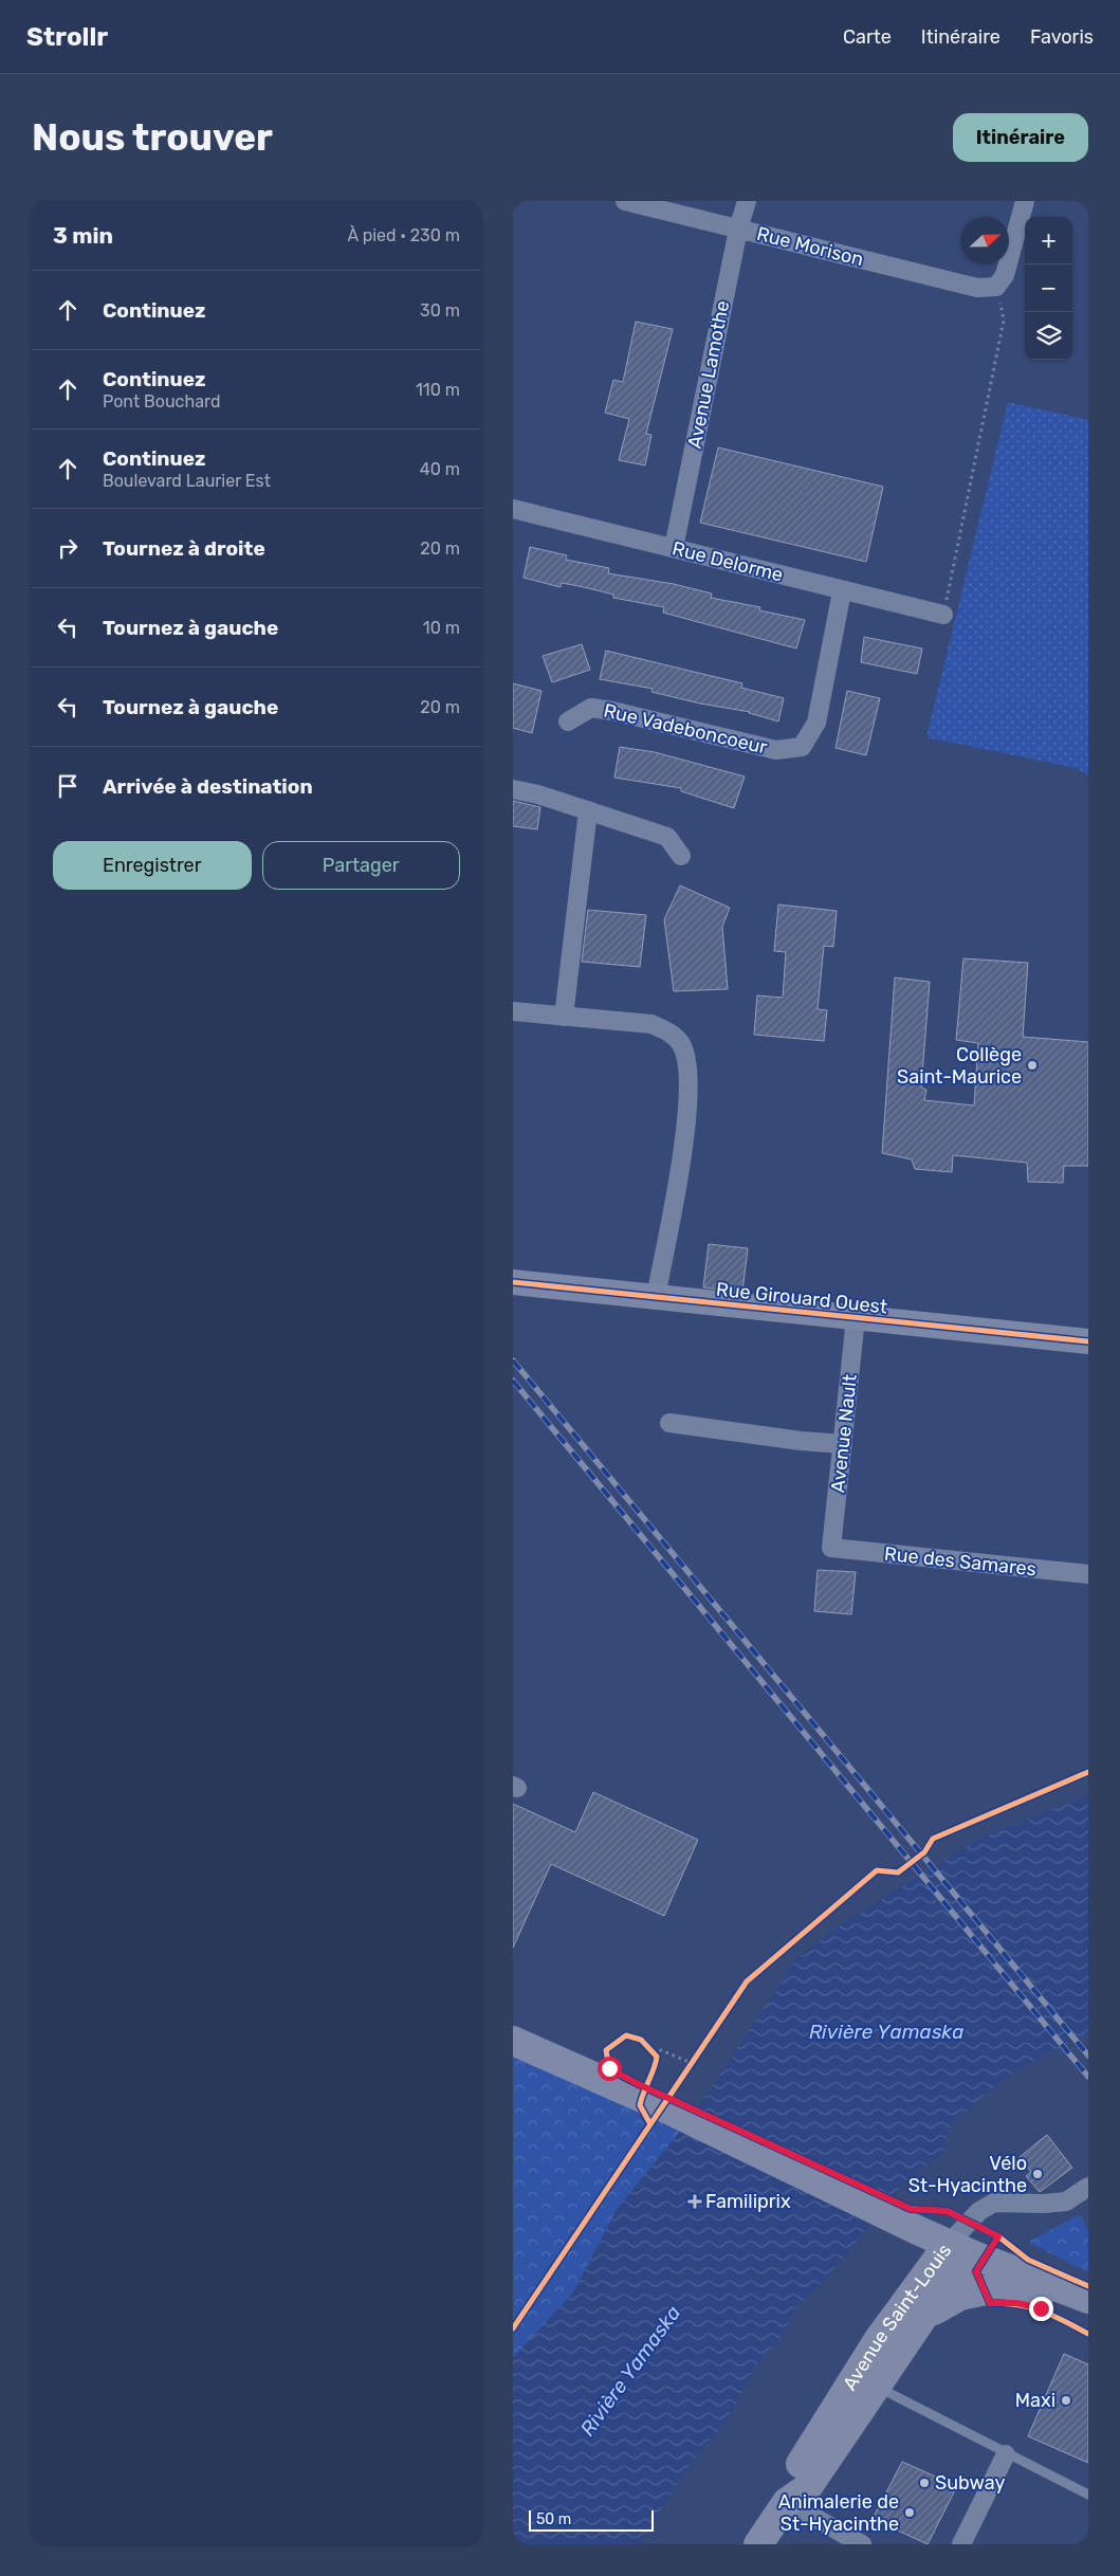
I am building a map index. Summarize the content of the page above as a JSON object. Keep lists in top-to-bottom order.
{
  "streets": {
    "main road": ["Avenue Saint-Louis"],
    "street": [
      "Rue Morison",
      "Avenue Lamothe",
      "Rue Delorme",
      "Rue Vadeboncoeur",
      "Rue Girouard Ouest",
      "Avenue Nault",
      "Rue des Samares"
    ]
  },
  "crossings": [
    ["Rue Morison", "Avenue Lamothe"],
    ["Avenue Lamothe", "Rue Delorme"],
    ["Rue Delorme", "Rue Vadeboncoeur"],
    ["Rue Girouard Ouest", "Avenue Nault"],
    ["Avenue Nault", "Rue des Samares"]
  ],
  "water": ["Rivière Yamaska"],
  "places": {
    "other": [
      "Collège Saint-Maurice",
      "Vélo St-Hyacinthe",
      "Maxi",
      "Subway",
      "Animalerie de St-Hyacinthe"
    ],
    "health": ["Familiprix"]
  },
  "scale_bar": "50 m",
  "north": "right",
  "page": {
    "header": "Strollr",
    "nav": ["Carte", "Itinéraire", "Favoris"],
    "buttons": [
      "Itinéraire",
      ["Enregistrer", "Partager"]
    ],
    "title": "Nous trouver",
    "heading": ["3 min", "À pied · 230 m"],
    "map_buttons": ["+", "−"],
    "list": [
      ["Continuez", "30 m"],
      ["Continuez", "Pont Bouchard", "110 m"],
      ["Continuez", "Boulevard Laurier Est", "40 m"],
      ["Tournez à droite", "20 m"],
      ["Tournez à gauche", "10 m"],
      ["Tournez à gauche", "20 m"],
      "Arrivée à destination"
    ],
    "scale": "50 m"
  }
}
